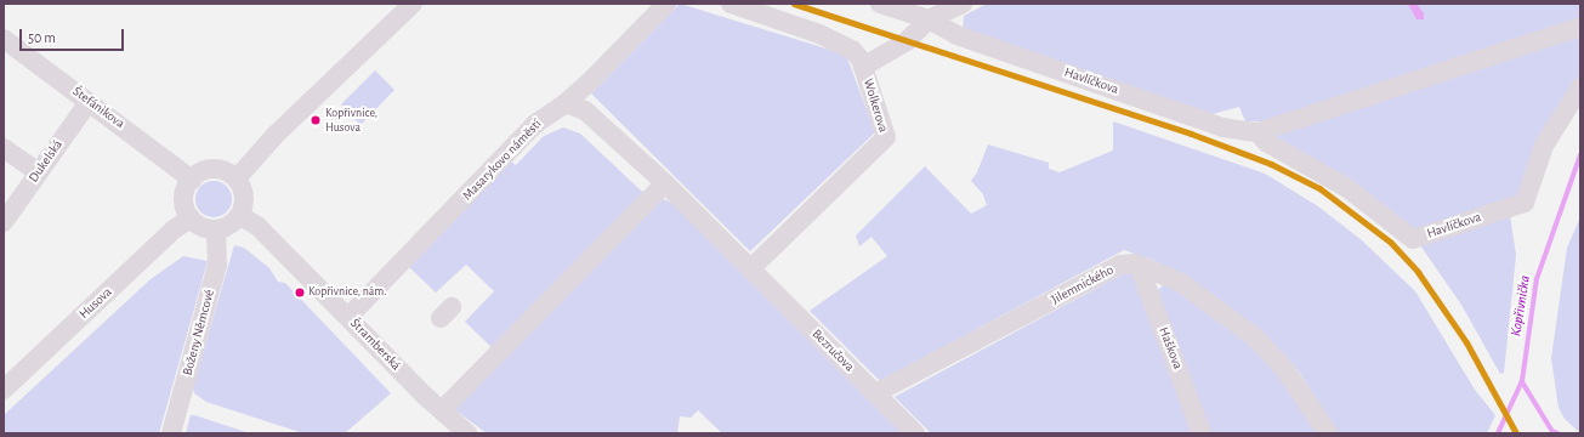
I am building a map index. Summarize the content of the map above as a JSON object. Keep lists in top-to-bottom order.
{
  "streets": {
    "street": [
      "Havlíčkova",
      "Wolkerova",
      "Štefánikova",
      "Masarykovo náměstí",
      "Dukelská",
      "Jilemnického",
      "Husova",
      "Boženy Němcové",
      "Štramberská",
      "Haškova",
      "Bezručova"
    ]
  },
  "crossings": [
    ["Wolkerova", "Bezručova"],
    ["Štefánikova", "Dukelská"],
    ["Štefánikova", "Husova"],
    ["Štefánikova", "Boženy Němcové"],
    ["Štefánikova", "Štramberská"],
    ["Masarykovo náměstí", "Štramberská"],
    ["Jilemnického", "Haškova"],
    ["Jilemnického", "Bezručova"],
    ["Husova", "Boženy Němcové"],
    ["Husova", "Štramberská"],
    ["Boženy Němcové", "Štramberská"]
  ],
  "water": ["Kopřivnička"],
  "places": ["Kopřivnice, Husova", "Kopřivnice, nám."],
  "scale_bar": "50 m"
}
